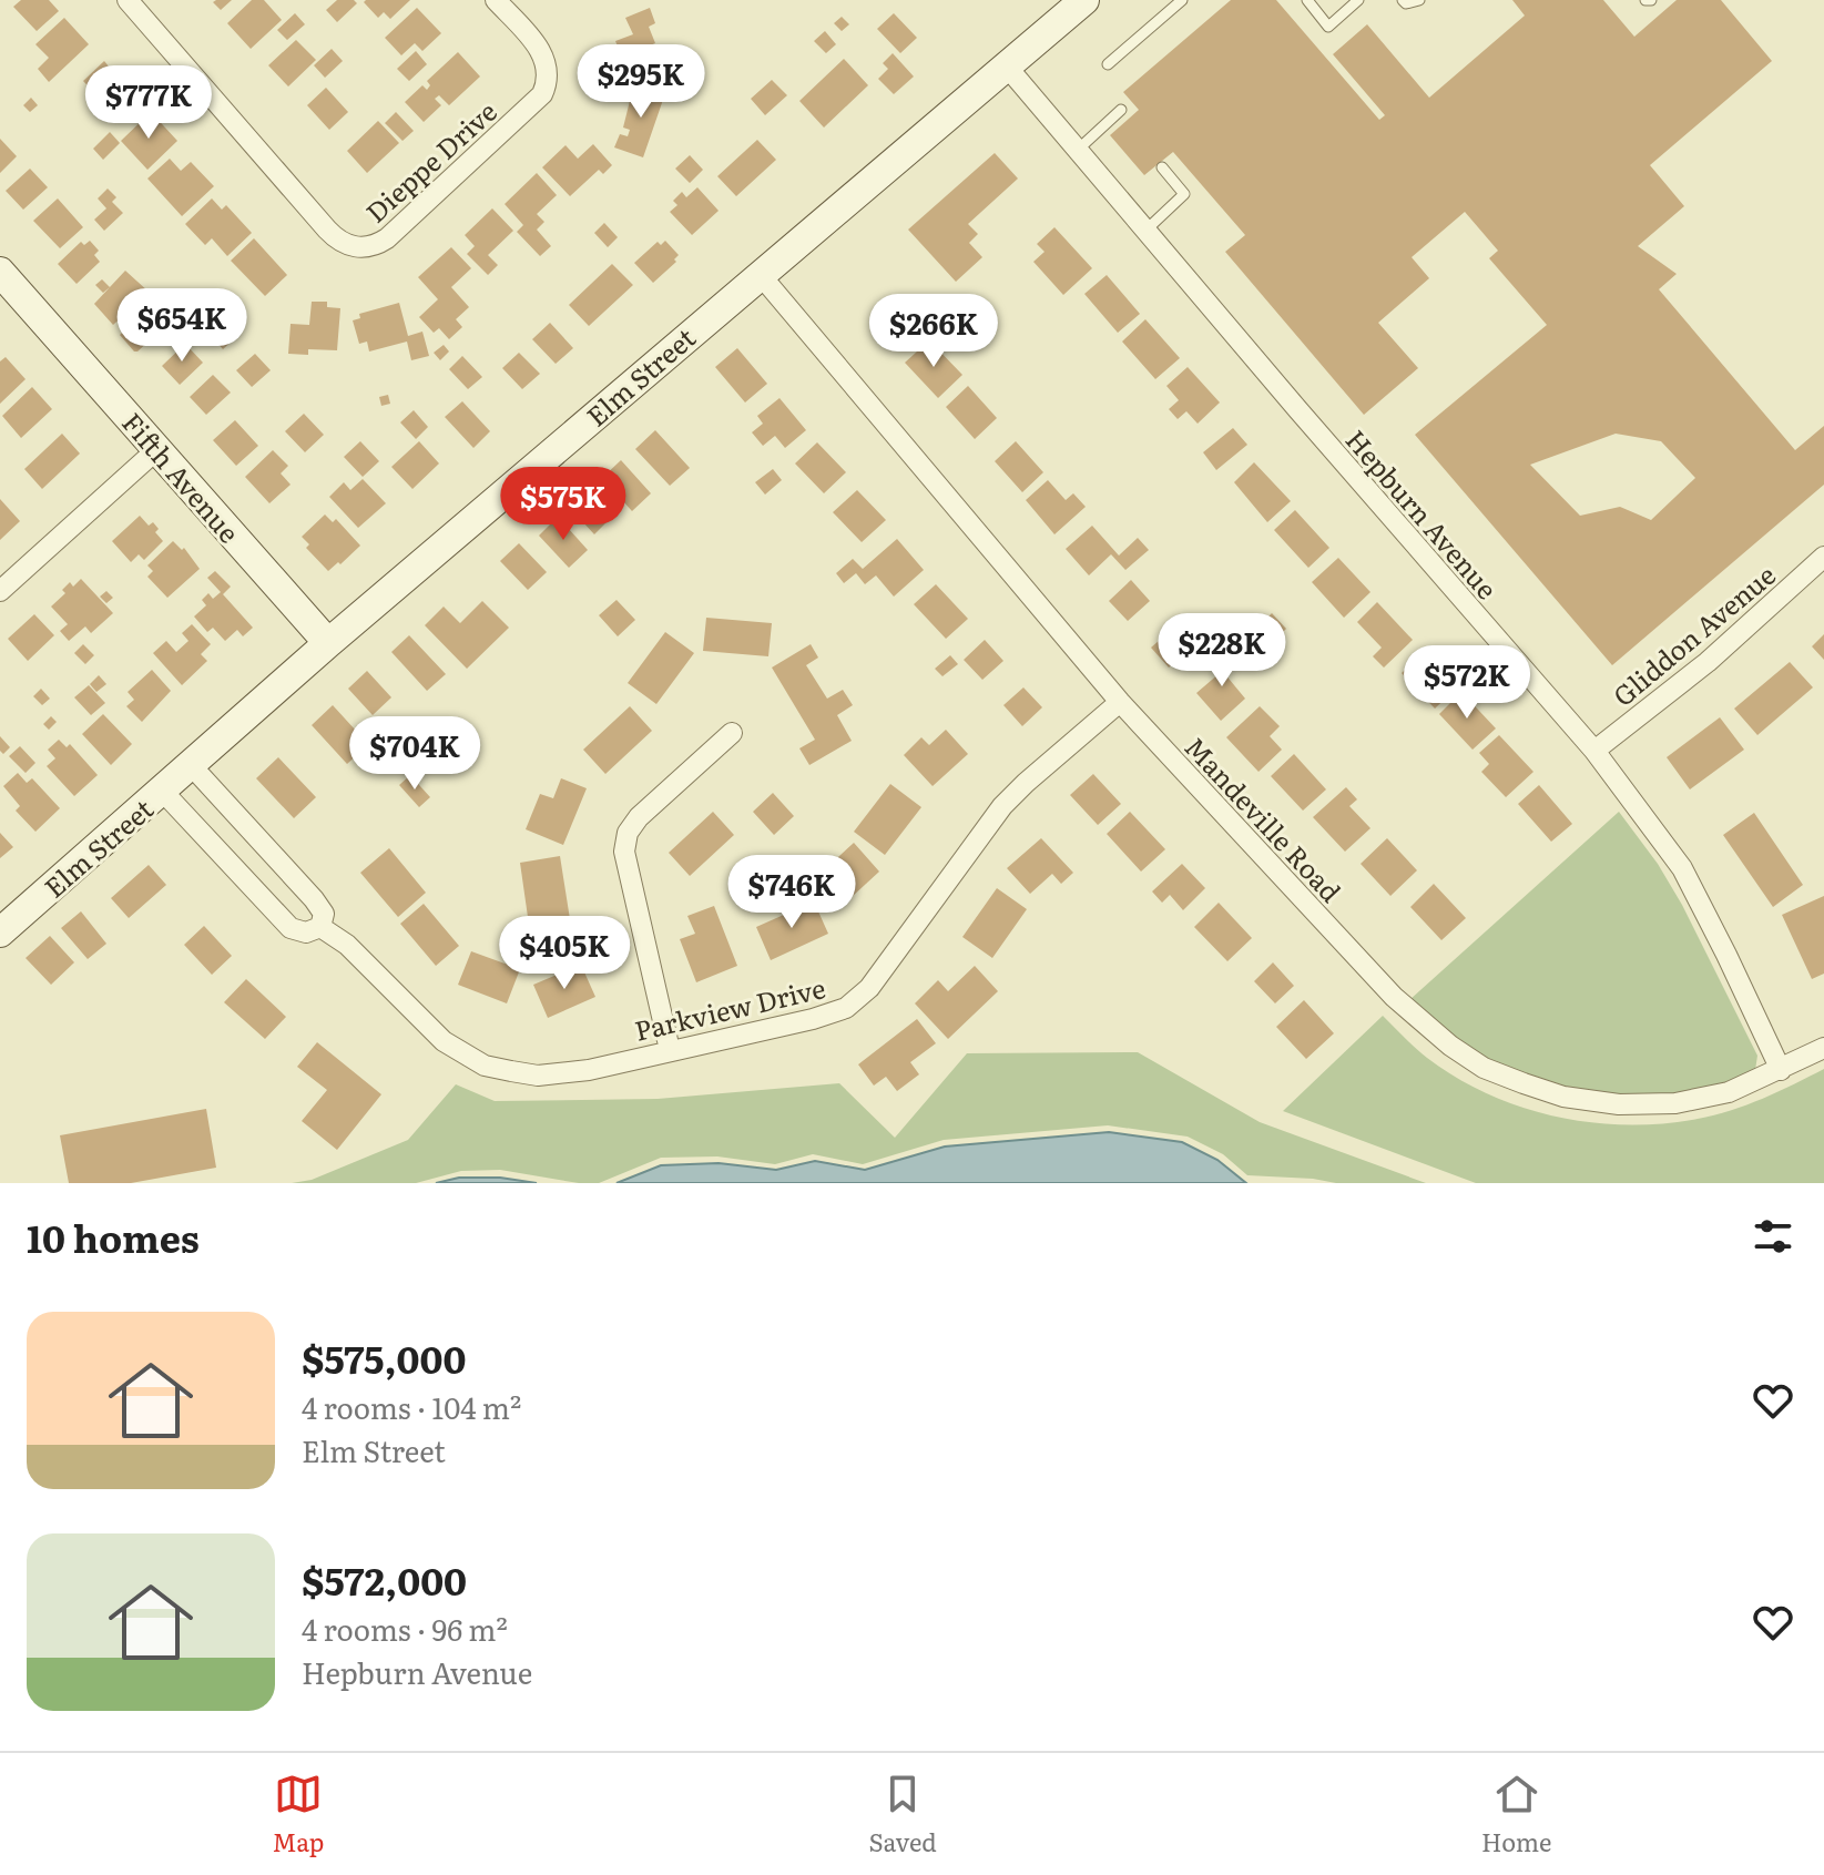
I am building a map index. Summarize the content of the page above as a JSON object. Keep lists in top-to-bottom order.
{
  "streets": {
    "main road": ["Elm Street", "Fifth Avenue"],
    "street": [
      "Dieppe Drive",
      "Hepburn Avenue",
      "Gliddon Avenue",
      "Mandeville Road",
      "Parkview Drive"
    ]
  },
  "crossings": [
    ["Elm Street", "Fifth Avenue"],
    ["Elm Street", "Hepburn Avenue"],
    ["Elm Street", "Mandeville Road"],
    ["Elm Street", "Parkview Drive"],
    ["Hepburn Avenue", "Gliddon Avenue"],
    ["Hepburn Avenue", "Mandeville Road"],
    ["Mandeville Road", "Parkview Drive"]
  ],
  "page": {
    "price": [
      "$295K",
      "$777K",
      "$654K",
      "$266K",
      "$575K",
      "$228K",
      "$572K",
      "$704K",
      "$746K",
      "$405K"
    ],
    "heading": "10 homes",
    "list": [
      {
        "name": "$575,000",
        "note": "4 rooms · 104 m² · Elm Street"
      },
      {
        "name": "$572,000",
        "note": "4 rooms · 96 m² · Hepburn Avenue"
      }
    ],
    "tabs": ["Map", "Saved", "Home"]
  }
}
